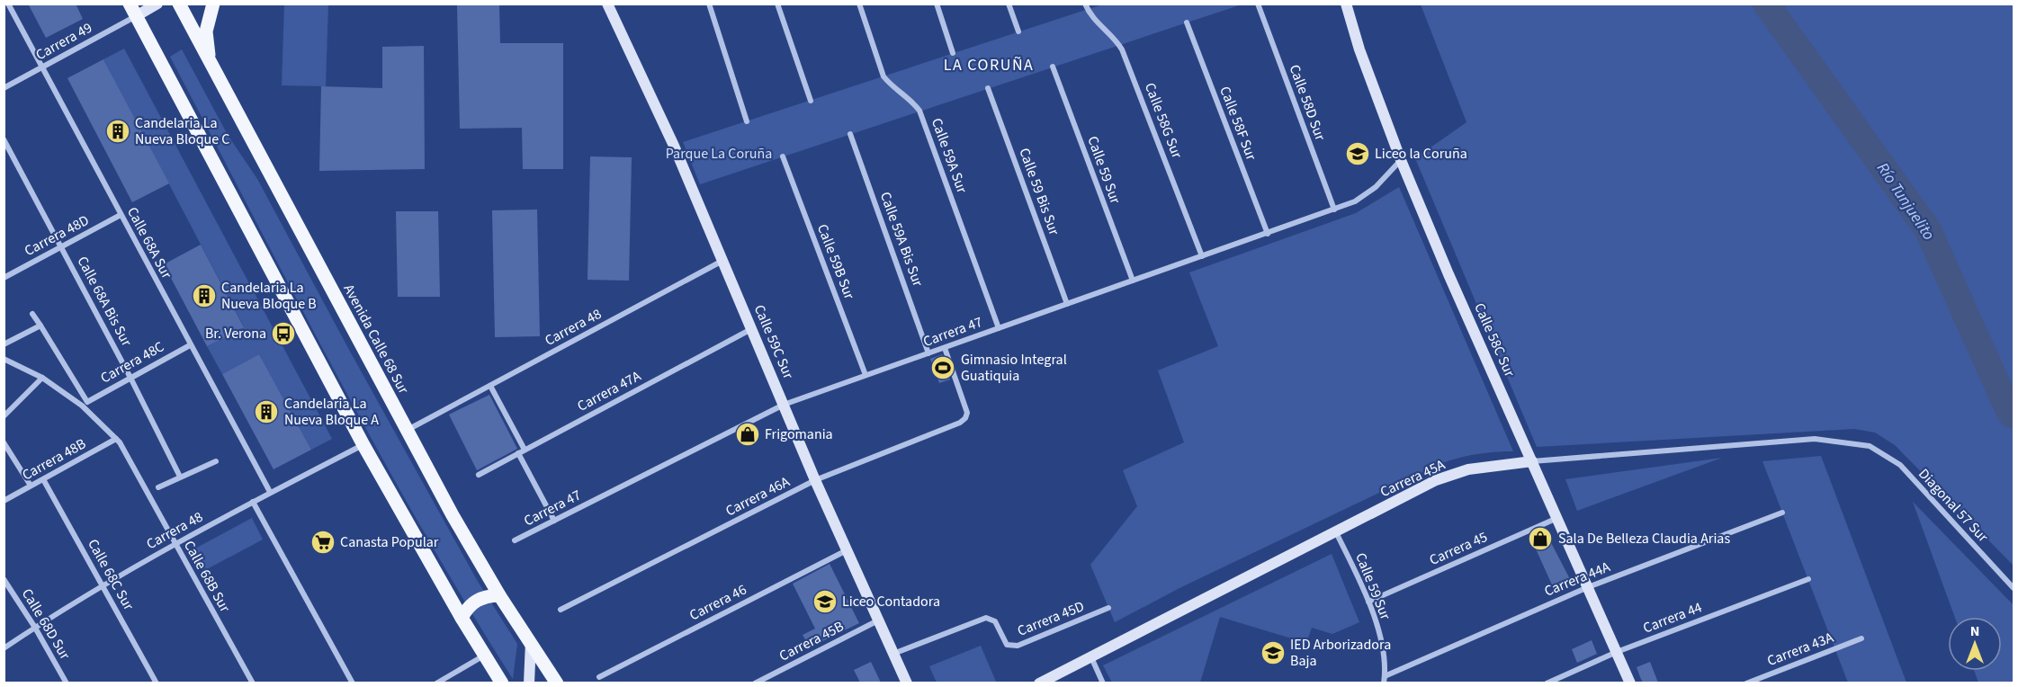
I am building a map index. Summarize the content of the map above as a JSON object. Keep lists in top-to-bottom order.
{
  "streets": {
    "main road": ["Avenida Calle 68 Sur"],
    "street": [
      "Carrera 49",
      "Calle 58D Sur",
      "Calle 58G Sur",
      "Calle 58F Sur",
      "Calle 59A Sur",
      "Calle 59 Sur",
      "Calle 59 Bis Sur",
      "Carrera 48D",
      "Calle 59A Bis Sur",
      "Calle 68A Sur",
      "Calle 59B Sur",
      "Calle 68A Bis Sur",
      "Carrera 48",
      "Carrera 47",
      "Calle 58C Sur",
      "Calle 59C Sur",
      "Carrera 48C",
      "Carrera 47A",
      "Carrera 48B",
      "Carrera 45A",
      "Carrera 46A",
      "Diagonal 57 Sur",
      "Carrera 45",
      "Calle 68C Sur",
      "Calle 68B Sur",
      "Carrera 44A",
      "Carrera 46",
      "Carrera 44",
      "Carrera 45D",
      "Calle 68D Sur",
      "Carrera 45B",
      "Carrera 43A"
    ]
  },
  "crossings": [
    ["Carrera 49", "Calle 68A Sur"],
    ["Calle 58D Sur", "Carrera 47"],
    ["Calle 58G Sur", "Carrera 47"],
    ["Calle 58F Sur", "Carrera 47"],
    ["Calle 59A Sur", "Carrera 47"],
    ["Calle 59 Sur", "Carrera 47"],
    ["Calle 59 Sur", "Carrera 45A"],
    ["Calle 59 Sur", "Carrera 45"],
    ["Calle 59 Sur", "Carrera 44A"],
    ["Calle 59 Bis Sur", "Carrera 47"],
    ["Carrera 48D", "Calle 68A Sur"],
    ["Carrera 48D", "Calle 68A Bis Sur"],
    ["Calle 59A Bis Sur", "Carrera 47"],
    ["Calle 68A Sur", "Carrera 48"],
    ["Calle 68A Sur", "Carrera 48C"],
    ["Calle 59B Sur", "Carrera 47"],
    ["Calle 68A Bis Sur", "Carrera 48C"],
    ["Carrera 48", "Avenida Calle 68 Sur"],
    ["Carrera 48", "Calle 59C Sur"],
    ["Carrera 48", "Calle 68C Sur"],
    ["Carrera 48", "Calle 68B Sur"],
    ["Carrera 48", "Calle 68D Sur"],
    ["Carrera 47", "Calle 58C Sur"],
    ["Carrera 47", "Calle 59C Sur"],
    ["Carrera 47", "Carrera 46A"],
    ["Calle 58C Sur", "Carrera 45A"],
    ["Calle 58C Sur", "Carrera 45"],
    ["Calle 58C Sur", "Carrera 44A"],
    ["Calle 58C Sur", "Carrera 44"],
    ["Calle 59C Sur", "Carrera 47A"],
    ["Calle 59C Sur", "Carrera 46A"],
    ["Calle 59C Sur", "Carrera 46"],
    ["Calle 59C Sur", "Carrera 45D"],
    ["Calle 59C Sur", "Carrera 45B"],
    ["Carrera 48C", "Calle 68B Sur"],
    ["Carrera 48B", "Calle 68C Sur"],
    ["Carrera 48B", "Calle 68B Sur"],
    ["Carrera 45A", "Diagonal 57 Sur"]
  ],
  "districts": ["LA CORUÑA"],
  "water": ["Río Tunjuelito"],
  "parks": ["Parque La Coruña"],
  "places": {
    "building": ["Candelaria La Nueva Bloque C", "Candelaria La Nueva Bloque B", "Candelaria La Nueva Bloque A"],
    "school or university": ["Liceo la Coruña", "Liceo Contadora", "IED Arborizadora Baja"],
    "bus stop": ["Br. Verona"],
    "sports": ["Gimnasio Integral Guatiquia"],
    "shop": ["Frigomania", "Sala De Belleza Claudia Arias"],
    "supermarket": ["Canasta Popular"]
  },
  "north": "top"
}
